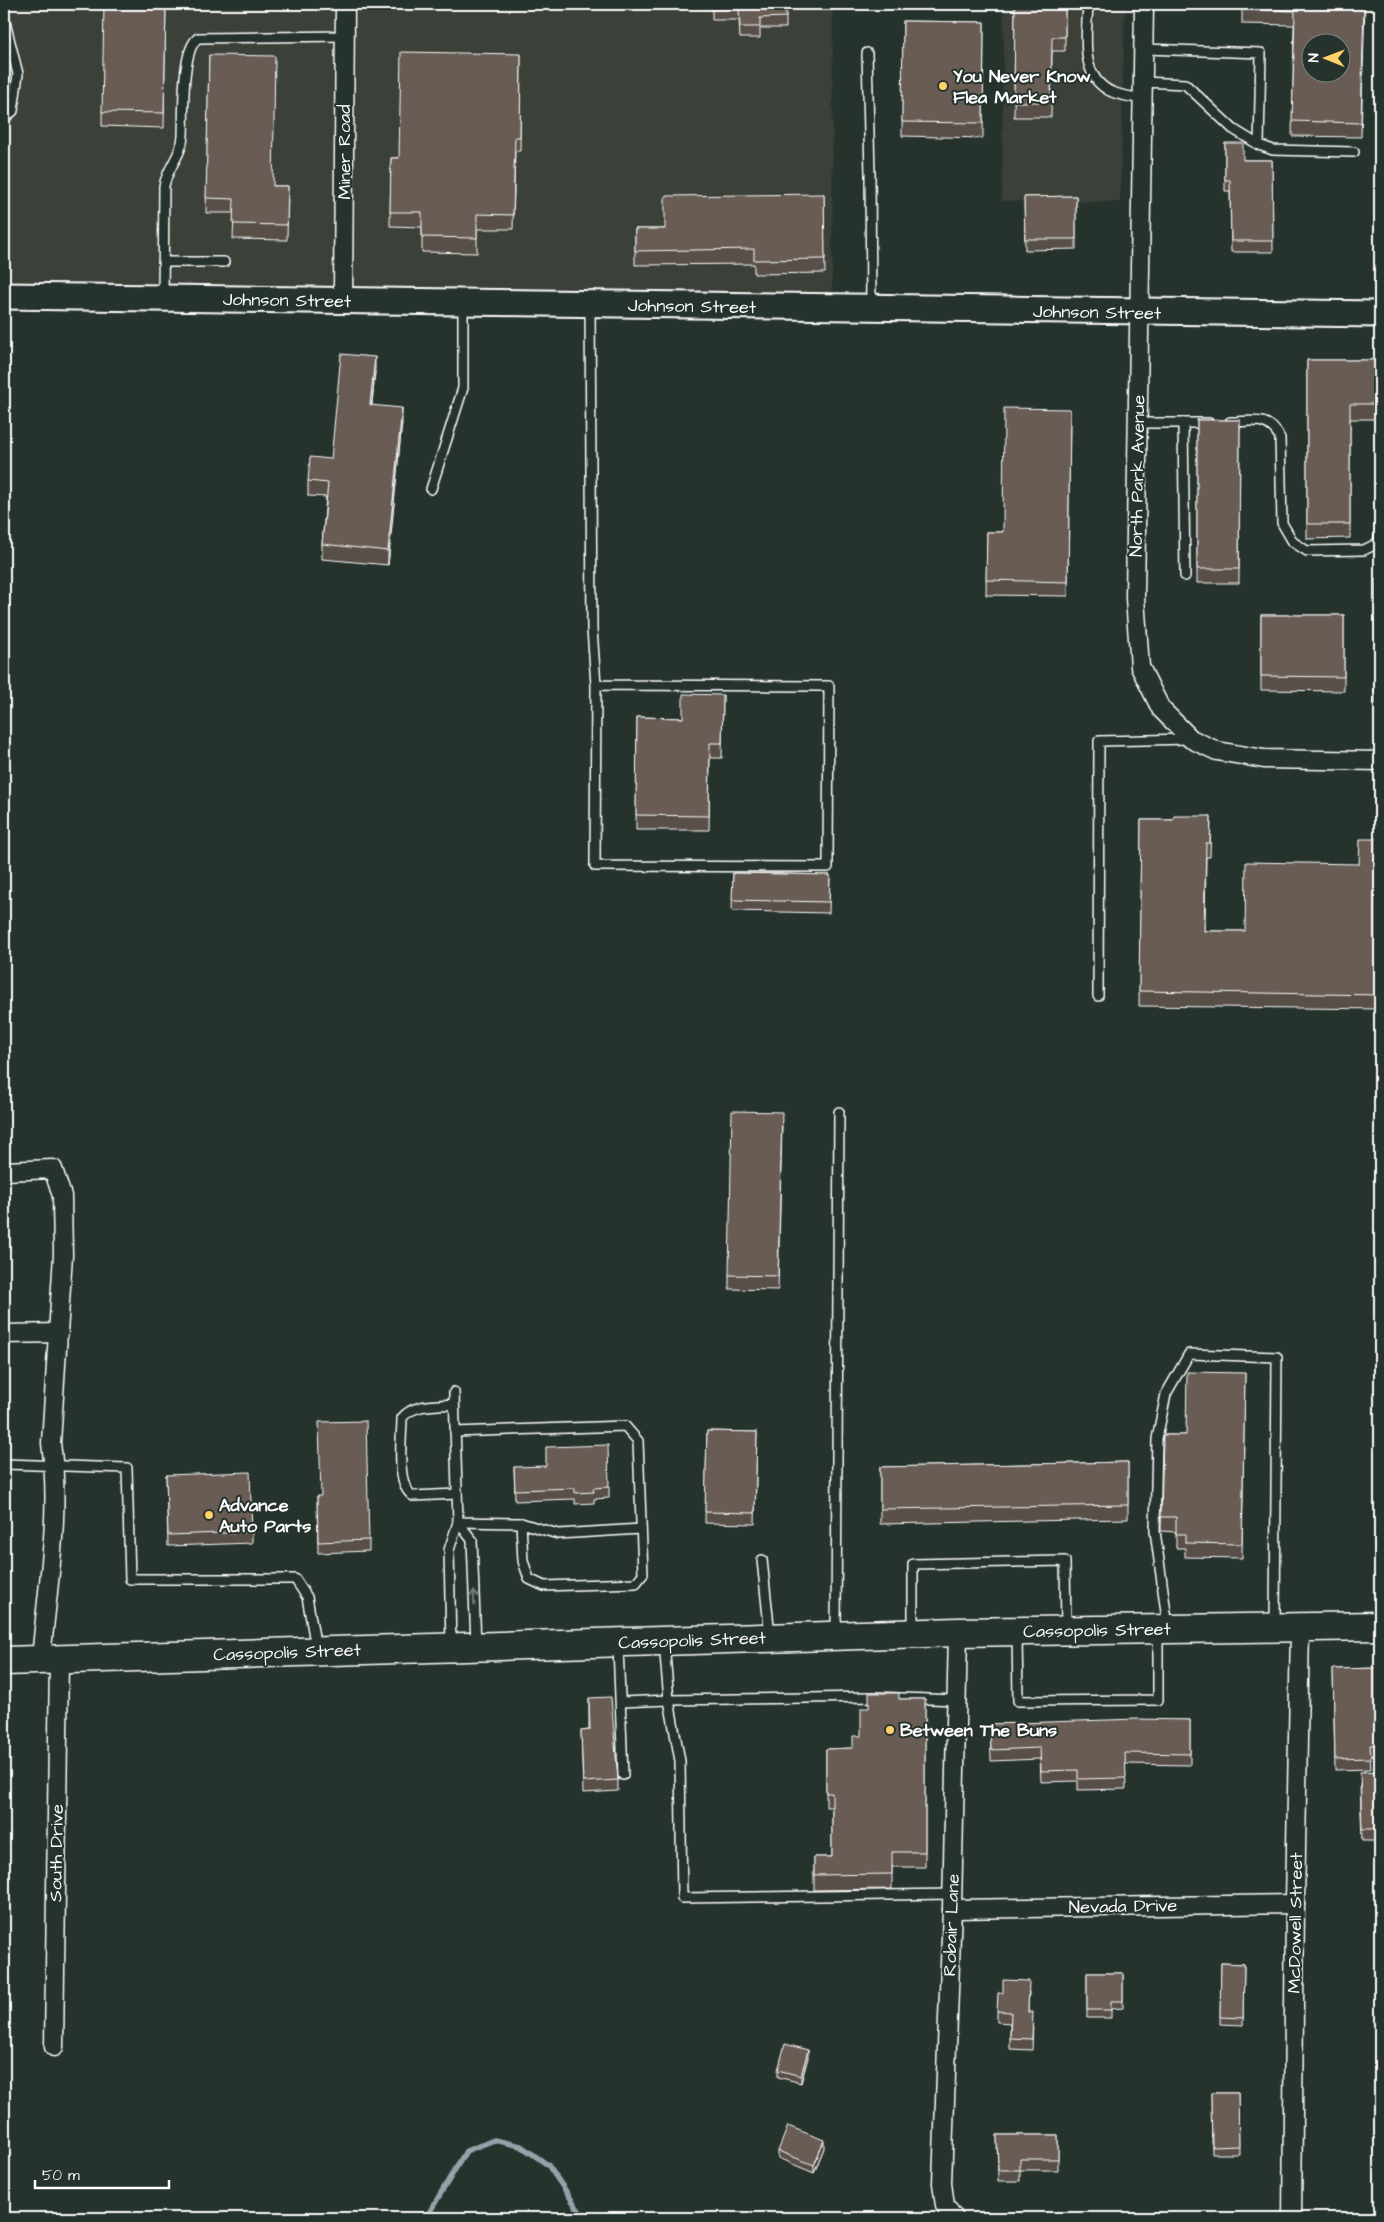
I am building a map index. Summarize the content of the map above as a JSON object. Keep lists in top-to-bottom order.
{
  "streets": {
    "main road": ["Cassopolis Street"],
    "street": [
      "Miner Road",
      "Johnson Street",
      "North Park Avenue",
      "South Drive",
      "Nevada Drive",
      "McDowell Street",
      "Robair Lane"
    ]
  },
  "crossings": [
    ["Miner Road", "Johnson Street"],
    ["Johnson Street", "North Park Avenue"],
    ["Cassopolis Street", "South Drive"],
    ["Cassopolis Street", "McDowell Street"],
    ["Cassopolis Street", "Robair Lane"],
    ["Nevada Drive", "McDowell Street"],
    ["Nevada Drive", "Robair Lane"]
  ],
  "places": ["You Never Know Flea Market", "Advance Auto Parts", "Between The Buns"],
  "scale_bar": "50 m",
  "north": "left"
}
